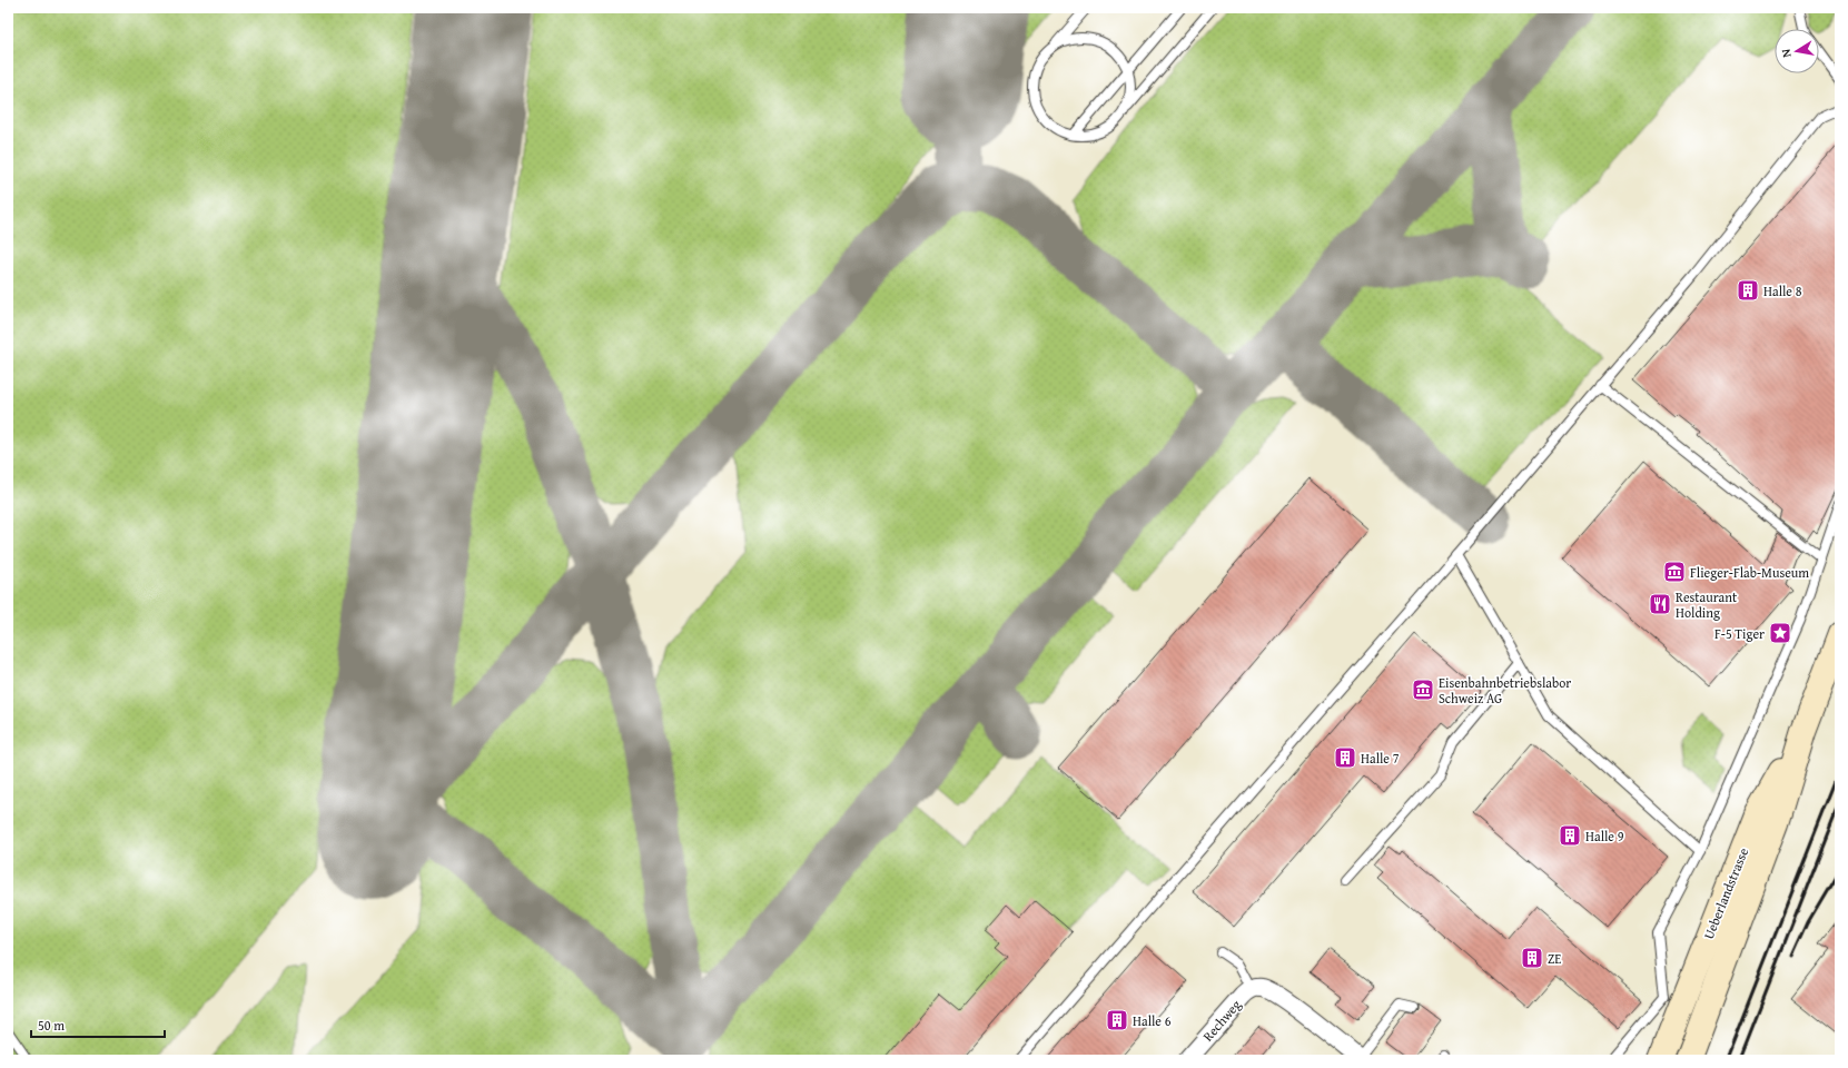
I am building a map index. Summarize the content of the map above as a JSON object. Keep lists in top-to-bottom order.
{
  "streets": {
    "main road": ["Ueberlandstrasse"],
    "street": ["Rechweg"]
  },
  "places": {
    "building": [
      "Halle 8",
      "Halle 7",
      "Halle 9",
      "ZE",
      "Halle 6"
    ],
    "museum": ["Flieger-Flab-Museum", "Eisenbahnbetriebslabor Schweiz AG"],
    "restaurant": ["Restaurant Holding"],
    "place": ["F-5 Tiger"]
  },
  "scale_bar": "50 m",
  "north": "left"
}
